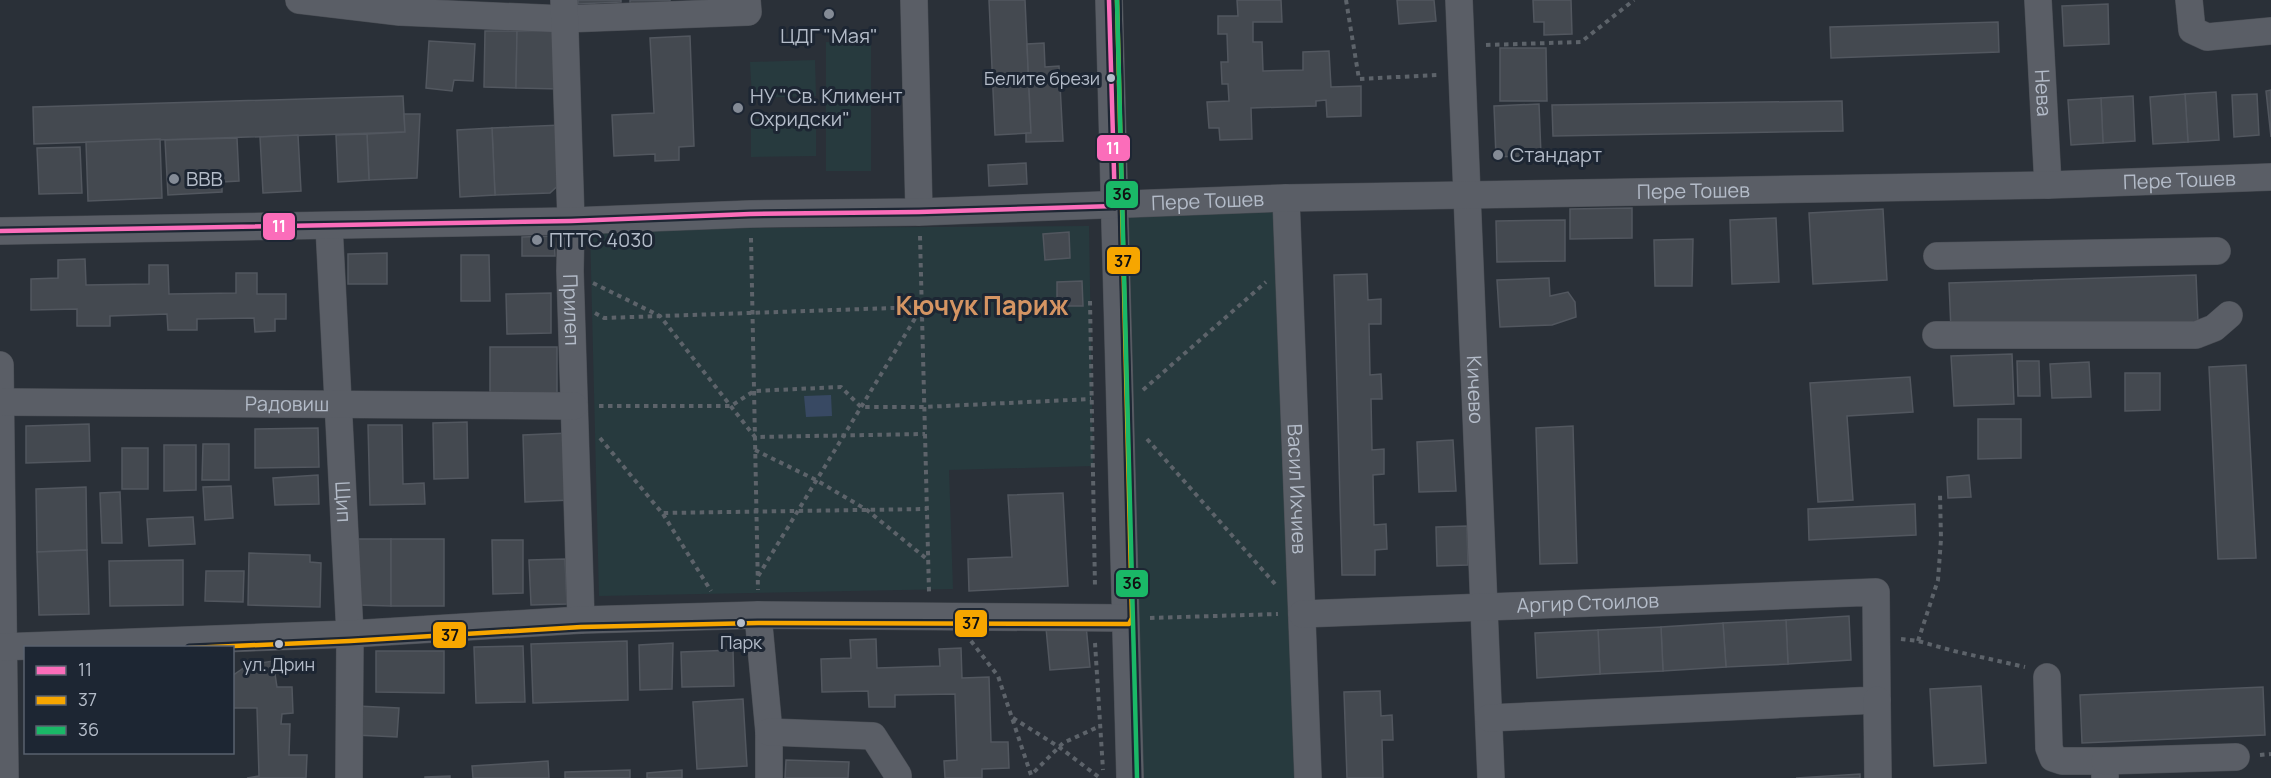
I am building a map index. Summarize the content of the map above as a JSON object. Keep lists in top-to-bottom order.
{
  "streets": {
    "street": [
      "Нева",
      "Пере Тошев",
      "Прилеп",
      "Кичево",
      "Радовиш",
      "Васил Ихчиев",
      "Щип",
      "Аргир Стоилов"
    ]
  },
  "crossings": [
    ["Нева", "Пере Тошев"],
    ["Пере Тошев", "Прилеп"],
    ["Пере Тошев", "Кичево"],
    ["Пере Тошев", "Васил Ихчиев"],
    ["Пере Тошев", "Щип"],
    ["Прилеп", "Радовиш"],
    ["Кичево", "Аргир Стоилов"],
    ["Радовиш", "Щип"],
    ["Васил Ихчиев", "Аргир Стоилов"]
  ],
  "districts": ["Кючук Париж"],
  "places": [
    "ЦДГ \"Мая\"",
    "Белите брези",
    "НУ \"Св. Климент Охридски\"",
    "Стандарт",
    "BBB",
    "ПТТС 4030",
    "Парк",
    "ул. Дрин"
  ],
  "lines": ["transit line 11", "transit line 37", "transit line 36"],
  "legend": ["11", "37", "36"]
}
